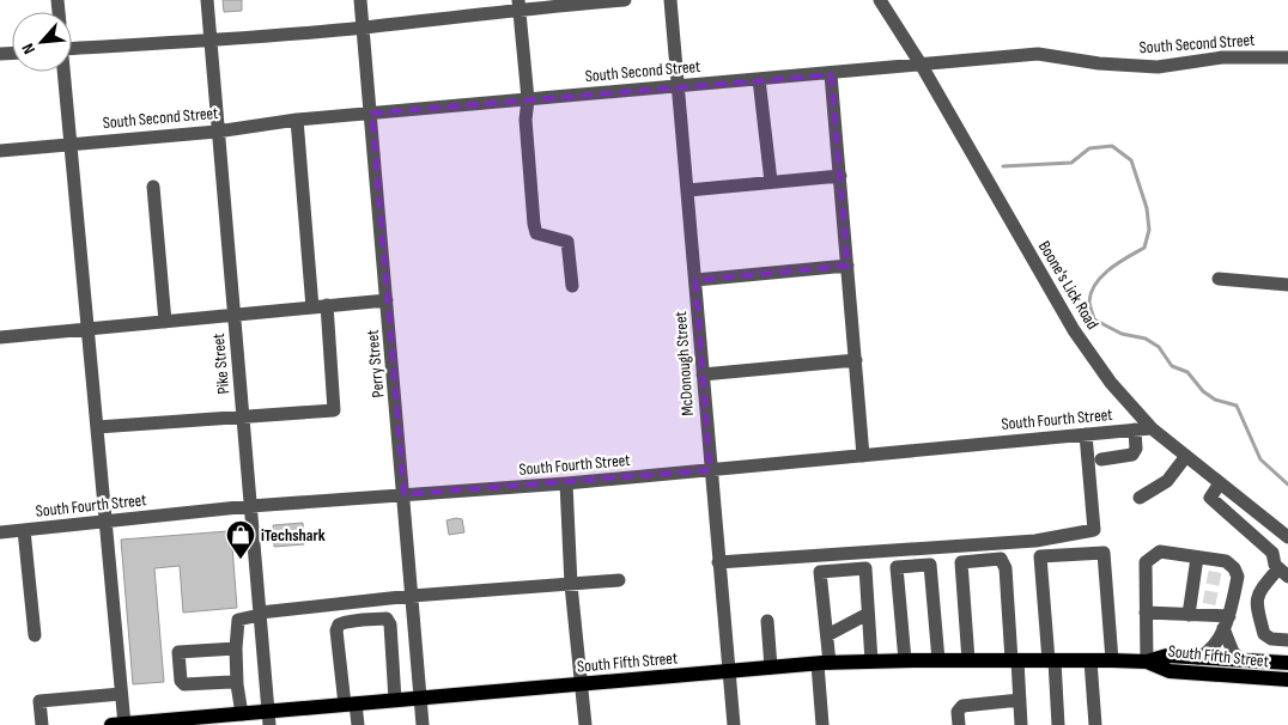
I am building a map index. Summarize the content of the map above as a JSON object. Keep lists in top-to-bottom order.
{
  "streets": {
    "main road": ["South Fifth Street"],
    "street": [
      "South Second Street",
      "Boone's Lick Road",
      "Pike Street",
      "Perry Street",
      "McDonough Street",
      "South Fourth Street"
    ]
  },
  "crossings": [
    ["South Second Street", "Boone's Lick Road"],
    ["South Second Street", "Pike Street"],
    ["South Second Street", "Perry Street"],
    ["South Second Street", "McDonough Street"],
    ["Boone's Lick Road", "South Fourth Street"],
    ["Pike Street", "South Fourth Street"],
    ["Pike Street", "South Fifth Street"],
    ["Perry Street", "South Fourth Street"],
    ["Perry Street", "South Fifth Street"],
    ["McDonough Street", "South Fourth Street"],
    ["McDonough Street", "South Fifth Street"]
  ],
  "places": {
    "shop": ["iTechshark"]
  },
  "north": "bottom left"
}
